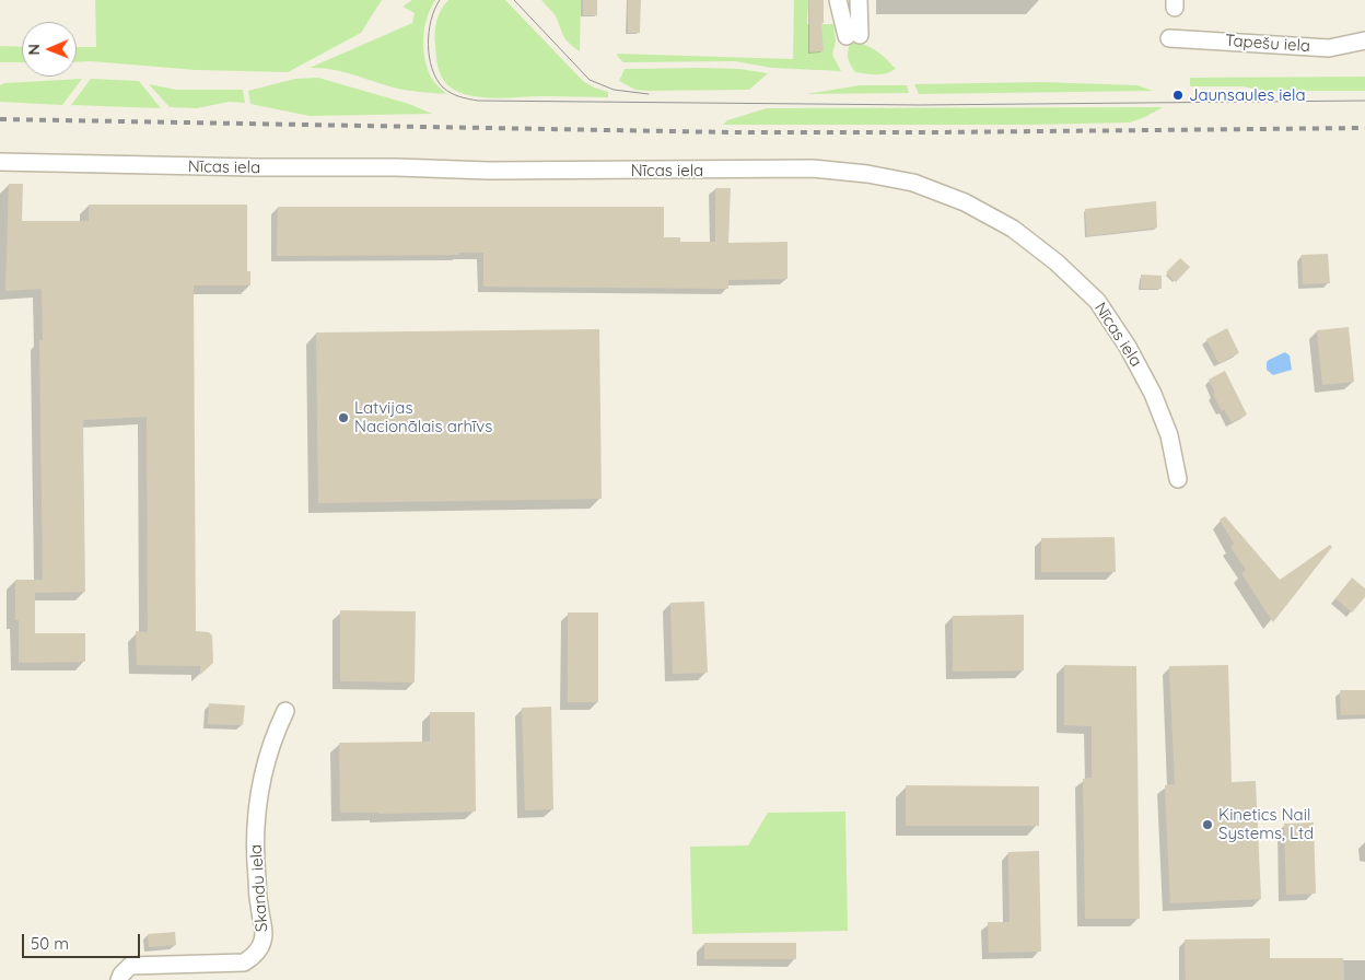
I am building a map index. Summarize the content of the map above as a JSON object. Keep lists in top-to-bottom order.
{
  "streets": {
    "street": ["Tapešu iela", "Nīcas iela", "Skandu iela"]
  },
  "places": ["Jaunsaules iela", "Latvijas Nacionālais arhīvs", "Kinetics Nail Systems, Ltd"],
  "scale_bar": "50 m",
  "north": "left"
}
